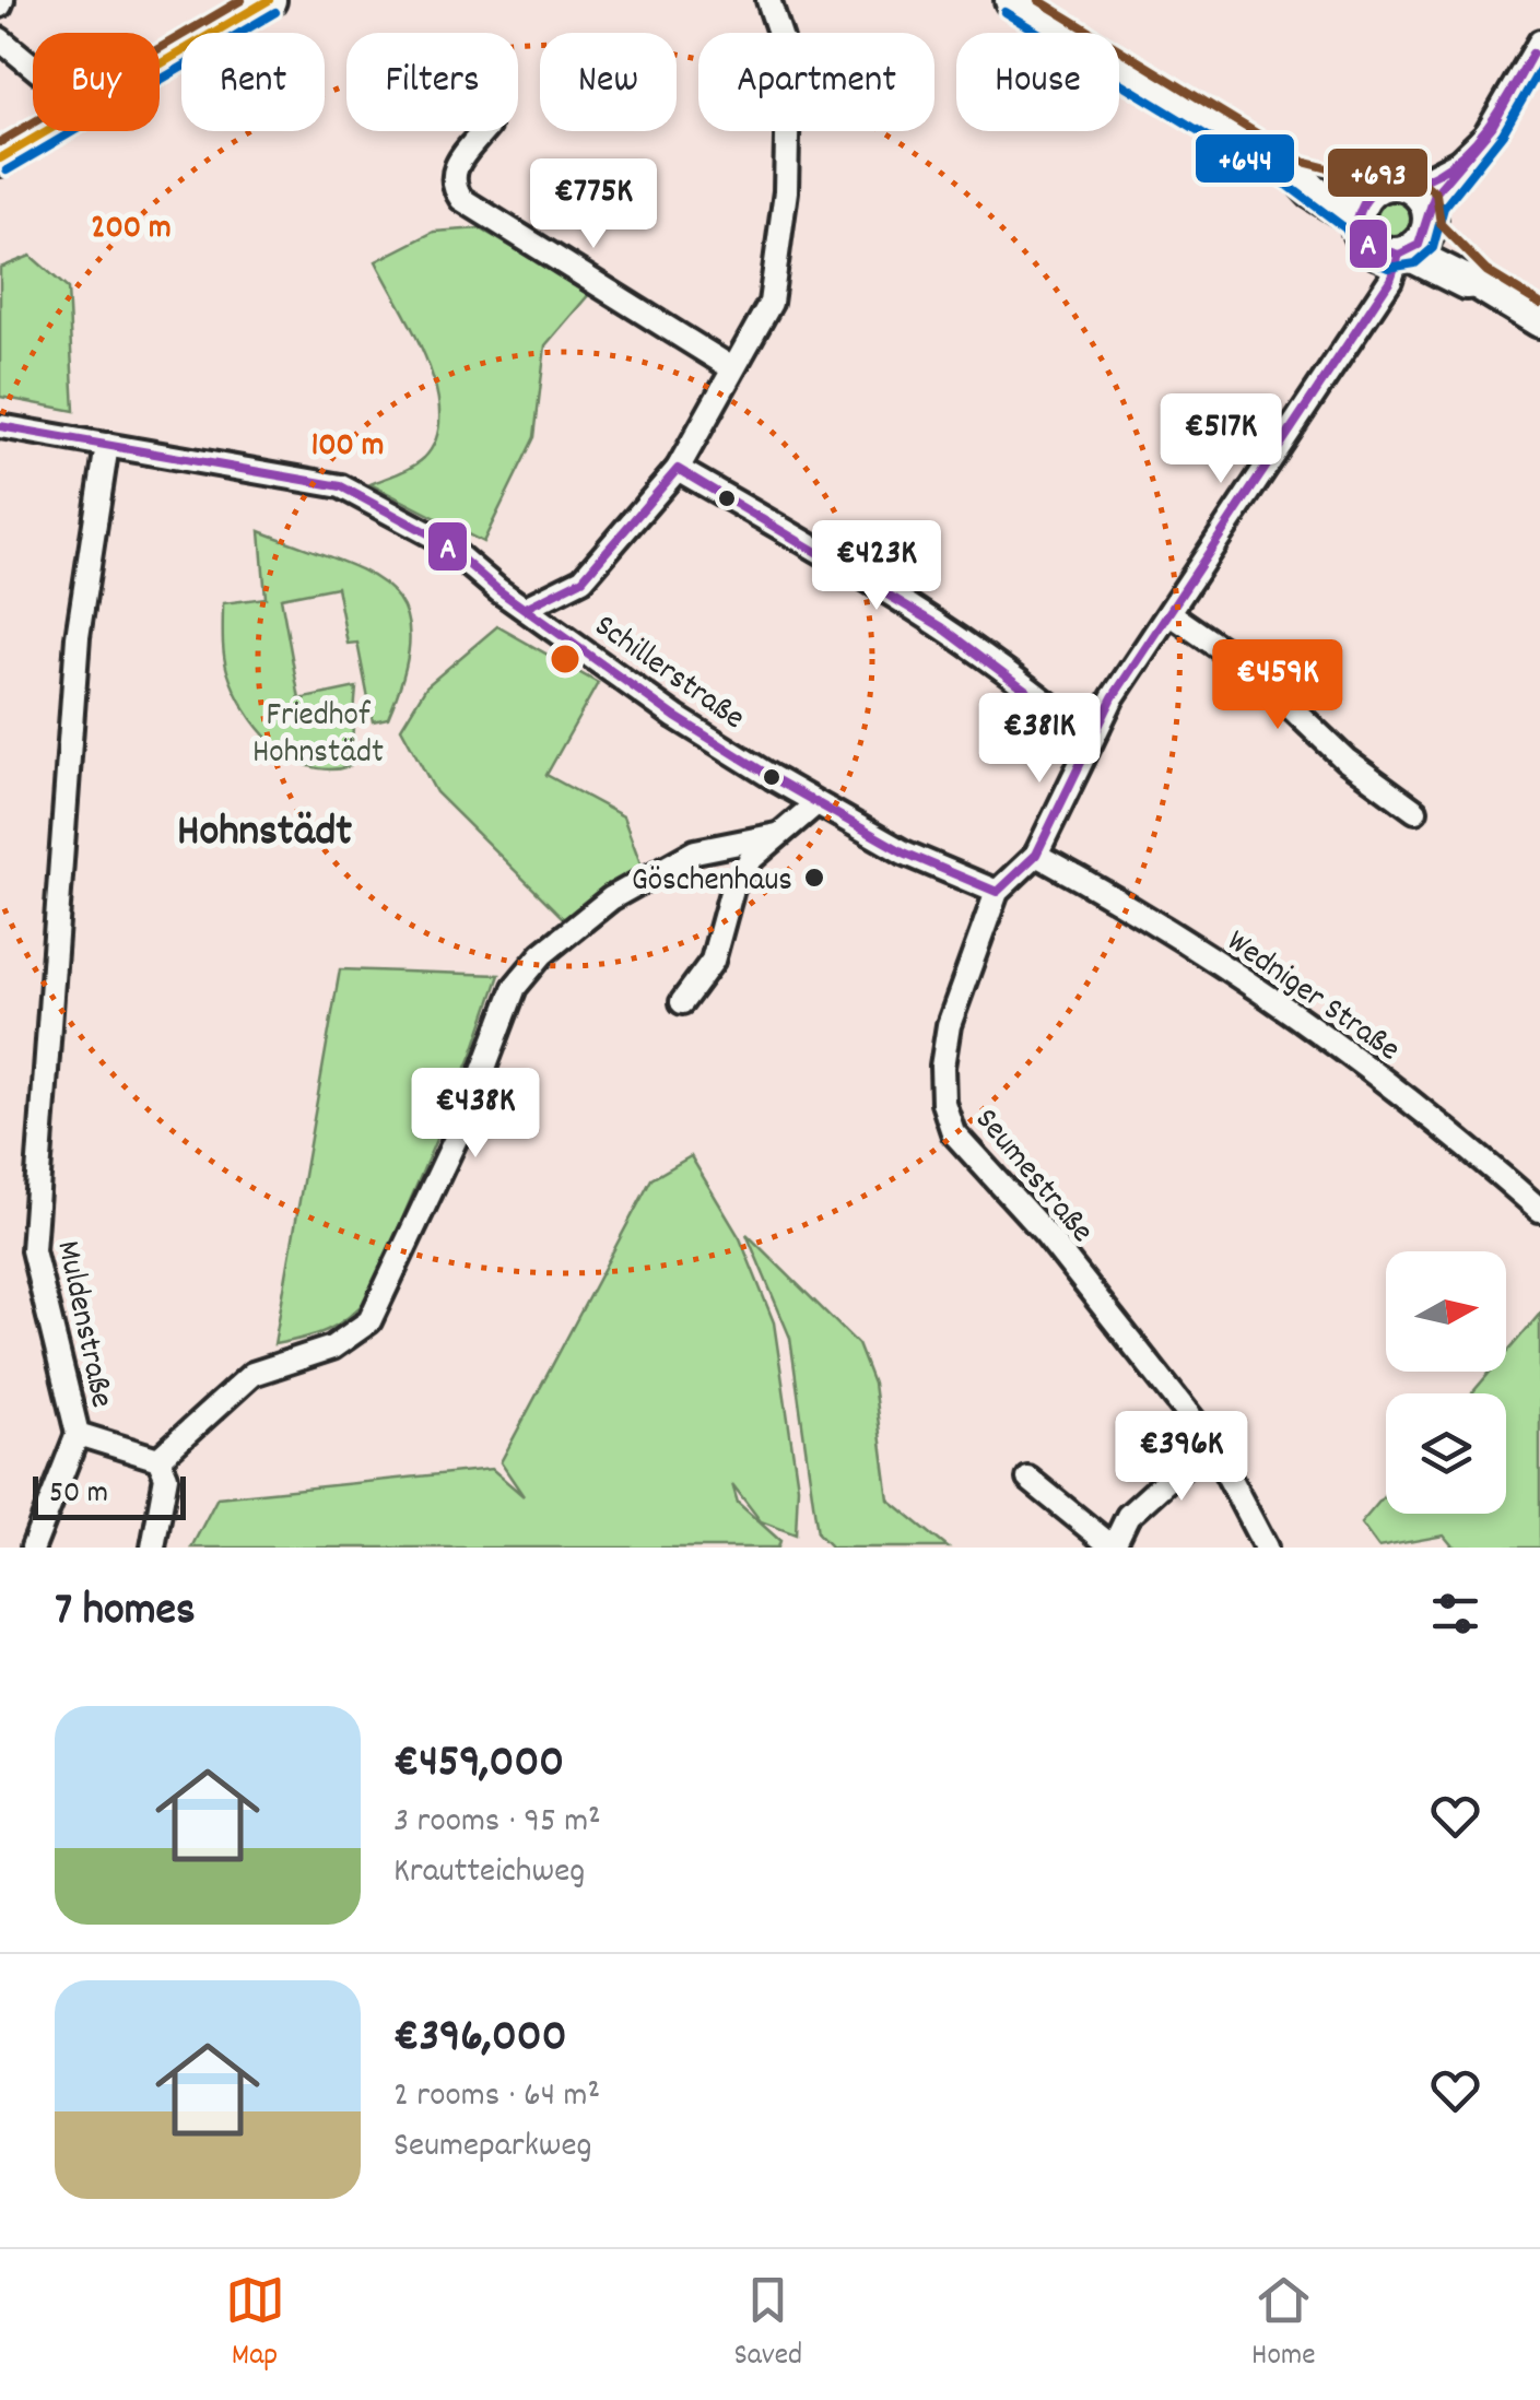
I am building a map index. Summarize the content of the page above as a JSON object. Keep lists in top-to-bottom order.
{
  "streets": {
    "street": [
      "Schillerstraße",
      "Wedniger Straße",
      "Seumestraße",
      "Muldenstraße"
    ]
  },
  "crossings": [
    ["Schillerstraße", "Seumestraße"],
    ["Schillerstraße", "Muldenstraße"],
    ["Wedniger Straße", "Seumestraße"]
  ],
  "districts": ["Hohnstädt"],
  "parks": ["Friedhof Hohnstädt"],
  "places": ["Göschenhaus"],
  "lines": ["transit line +693", "transit line +644", "transit line A"],
  "scale_bar": "50 m",
  "north": "right",
  "page": {
    "chip": [
      "Buy",
      "Rent",
      "Filters",
      "New",
      "Apartment",
      "House"
    ],
    "price": [
      "€775K",
      "€517K",
      "€423K",
      "€459K",
      "€381K",
      "€438K",
      "€396K"
    ],
    "scale": "50 m",
    "heading": "7 homes",
    "list": [
      {
        "name": "€459,000",
        "note": "3 rooms · 95 m² · Krautteichweg"
      },
      {
        "name": "€396,000",
        "note": "2 rooms · 64 m² · Seumeparkweg"
      }
    ],
    "tabs": ["Map", "Saved", "Home"]
  },
  "rings": ["200 m", "100 m"]
}
